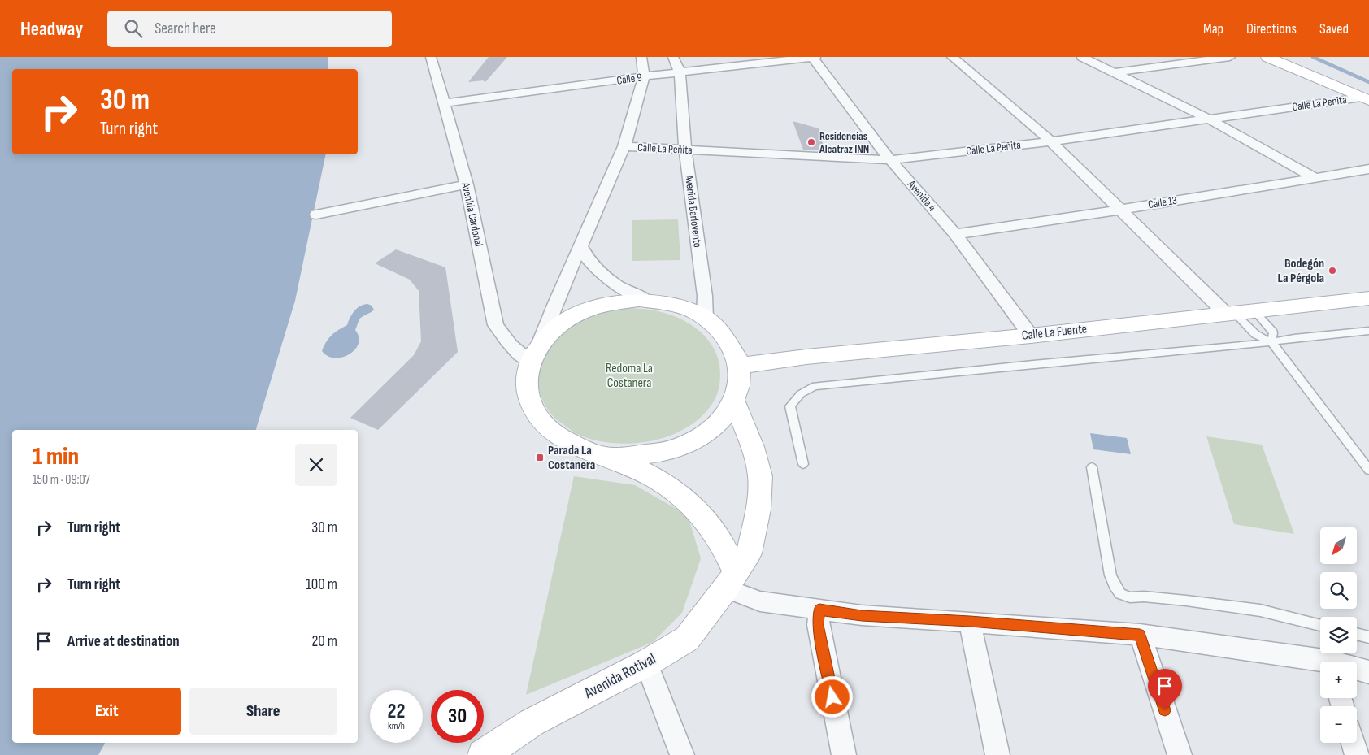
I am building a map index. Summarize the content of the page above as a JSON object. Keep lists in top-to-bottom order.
{
  "streets": {
    "main road": ["Calle La Fuente", "Avenida Rotival"],
    "street": [
      "Calle 9",
      "Calle La Peñita",
      "Avenida 4",
      "Calle 13",
      "Avenida Barlovento",
      "Avenida Cardonal"
    ]
  },
  "crossings": [
    ["Calle 9", "Avenida 4"],
    ["Calle 9", "Avenida Barlovento"],
    ["Calle 9", "Avenida Cardonal"],
    ["Calle La Peñita", "Avenida 4"],
    ["Calle La Peñita", "Avenida Barlovento"],
    ["Avenida 4", "Calle 13"],
    ["Avenida 4", "Calle La Fuente"]
  ],
  "parks": ["Redoma La Costanera"],
  "places": {
    "other": ["Residencias Alcatraz INN", "Bodegón La Pérgola"],
    "transit": ["Parada La Costanera"]
  },
  "north": "bottom left",
  "page": {
    "header": "Headway",
    "search": "Search here",
    "nav": ["Map", "Directions", "Saved"],
    "turn": ["30 m", "Turn right"],
    "heading": ["1 min", "150 m · 09:07"],
    "list": [
      {
        "name": "Turn right",
        "value": "30 m"
      },
      {
        "name": "Turn right",
        "value": "100 m"
      },
      {
        "name": "Arrive at destination",
        "value": "20 m"
      }
    ],
    "map_buttons": ["+", "−"],
    "buttons": ["Exit", "Share"],
    "speed": "22 km/h",
    "limit": "30"
  }
}
